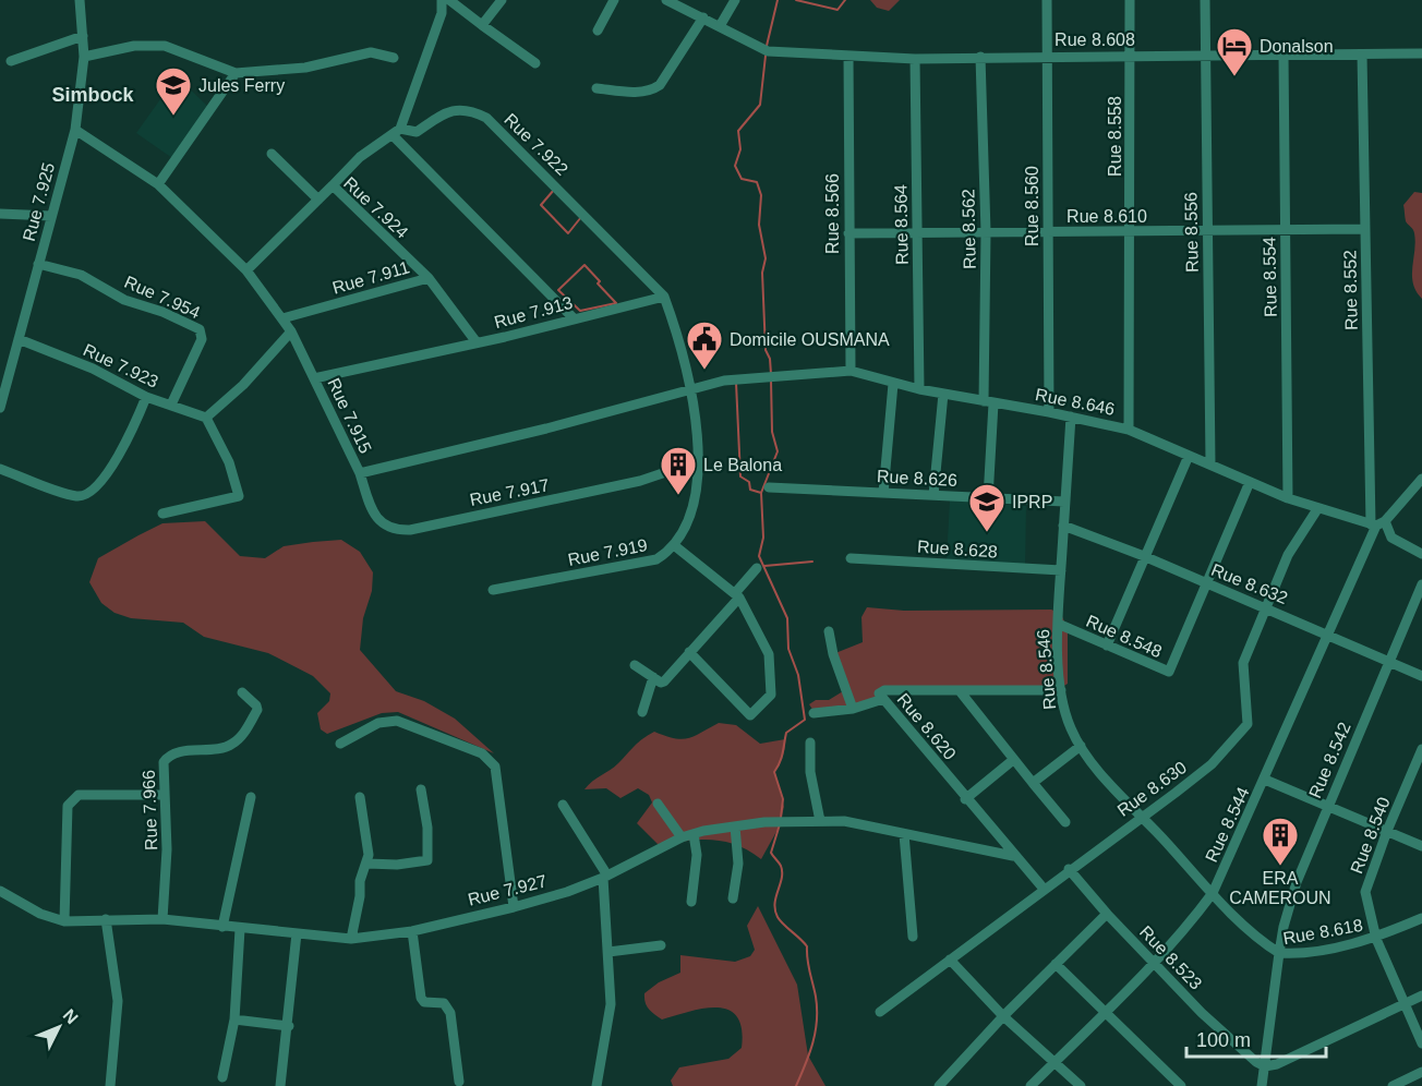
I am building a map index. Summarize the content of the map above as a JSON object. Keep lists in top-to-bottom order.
{
  "streets": {
    "street": [
      "Rue 8.608",
      "Rue 8.558",
      "Rue 7.922",
      "Rue 7.925",
      "Rue 8.560",
      "Rue 7.924",
      "Rue 8.566",
      "Rue 8.610",
      "Rue 8.564",
      "Rue 8.562",
      "Rue 8.556",
      "Rue 7.911",
      "Rue 8.554",
      "Rue 8.552",
      "Rue 7.954",
      "Rue 7.913",
      "Rue 7.923",
      "Rue 8.646",
      "Rue 7.915",
      "Rue 8.626",
      "Rue 7.917",
      "Rue 8.628",
      "Rue 7.919",
      "Rue 8.632",
      "Rue 8.548",
      "Rue 8.546",
      "Rue 8.620",
      "Rue 8.542",
      "Rue 8.630",
      "Rue 7.966",
      "Rue 8.544",
      "Rue 8.540",
      "Rue 7.927",
      "Rue 8.618",
      "Rue 8.523"
    ]
  },
  "crossings": [
    ["Rue 8.608", "Rue 8.558"],
    ["Rue 8.608", "Rue 8.560"],
    ["Rue 8.608", "Rue 8.566"],
    ["Rue 8.608", "Rue 8.564"],
    ["Rue 8.608", "Rue 8.562"],
    ["Rue 8.608", "Rue 8.556"],
    ["Rue 8.608", "Rue 8.554"],
    ["Rue 8.608", "Rue 8.552"],
    ["Rue 8.558", "Rue 8.610"],
    ["Rue 8.558", "Rue 8.646"],
    ["Rue 7.922", "Rue 7.924"],
    ["Rue 7.922", "Rue 7.913"],
    ["Rue 7.925", "Rue 7.954"],
    ["Rue 7.925", "Rue 7.923"],
    ["Rue 7.925", "Rue 7.915"],
    ["Rue 8.560", "Rue 8.610"],
    ["Rue 8.560", "Rue 8.646"],
    ["Rue 7.924", "Rue 7.911"],
    ["Rue 7.924", "Rue 7.915"],
    ["Rue 8.566", "Rue 8.610"],
    ["Rue 8.566", "Rue 8.646"],
    ["Rue 8.610", "Rue 8.564"],
    ["Rue 8.610", "Rue 8.562"],
    ["Rue 8.610", "Rue 8.556"],
    ["Rue 8.610", "Rue 8.554"],
    ["Rue 8.610", "Rue 8.552"],
    ["Rue 8.564", "Rue 8.646"],
    ["Rue 8.562", "Rue 8.646"],
    ["Rue 8.562", "Rue 8.626"],
    ["Rue 8.556", "Rue 8.646"],
    ["Rue 7.911", "Rue 7.913"],
    ["Rue 7.911", "Rue 7.915"],
    ["Rue 8.554", "Rue 8.646"],
    ["Rue 8.552", "Rue 8.646"],
    ["Rue 8.552", "Rue 8.544"],
    ["Rue 7.954", "Rue 7.923"],
    ["Rue 7.913", "Rue 7.915"],
    ["Rue 8.646", "Rue 7.915"],
    ["Rue 8.646", "Rue 7.919"],
    ["Rue 8.646", "Rue 8.548"],
    ["Rue 8.646", "Rue 8.546"],
    ["Rue 8.646", "Rue 8.630"],
    ["Rue 8.646", "Rue 8.544"],
    ["Rue 7.915", "Rue 7.917"],
    ["Rue 7.915", "Rue 7.919"],
    ["Rue 8.626", "Rue 8.546"],
    ["Rue 7.917", "Rue 7.919"],
    ["Rue 8.628", "Rue 8.546"],
    ["Rue 8.632", "Rue 8.548"],
    ["Rue 8.632", "Rue 8.546"],
    ["Rue 8.632", "Rue 8.542"],
    ["Rue 8.632", "Rue 8.630"],
    ["Rue 8.632", "Rue 8.544"],
    ["Rue 8.548", "Rue 8.546"],
    ["Rue 8.546", "Rue 8.620"],
    ["Rue 8.546", "Rue 8.542"],
    ["Rue 8.546", "Rue 8.630"],
    ["Rue 8.546", "Rue 8.544"],
    ["Rue 8.546", "Rue 8.618"],
    ["Rue 8.620", "Rue 8.630"],
    ["Rue 8.620", "Rue 7.927"],
    ["Rue 8.542", "Rue 8.618"],
    ["Rue 8.630", "Rue 8.523"],
    ["Rue 7.966", "Rue 7.927"],
    ["Rue 8.544", "Rue 8.523"],
    ["Rue 8.540", "Rue 8.618"],
    ["Rue 8.618", "Rue 8.523"]
  ],
  "districts": ["Simbock"],
  "places": {
    "hotel": ["Donalson"],
    "school or university": ["Jules Ferry", "IPRP"],
    "public building": ["Domicile OUSMANA"],
    "building": ["Le Balona", "ERA CAMEROUN"]
  },
  "scale_bar": "100 m",
  "north": "top right"
}
